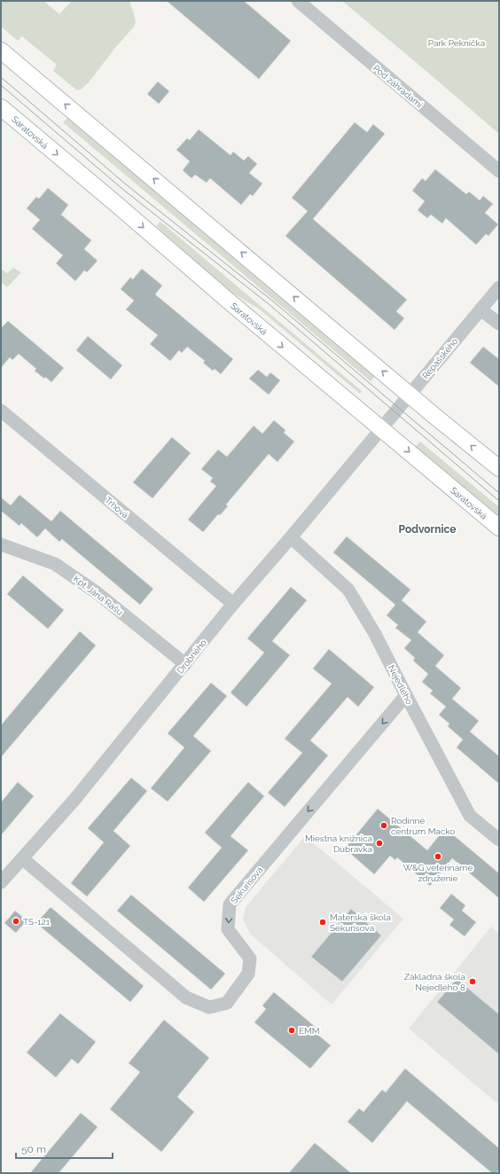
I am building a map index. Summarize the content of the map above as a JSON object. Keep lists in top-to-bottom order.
{
  "streets": {
    "main road": ["Saratovská"],
    "street": [
      "Pod záhradami",
      "Repašského",
      "Trhová",
      "Kpt. Jána Rašu",
      "Drobného",
      "Nejedlého",
      "Sekurisova"
    ]
  },
  "crossings": [
    ["Saratovská", "Repašského"],
    ["Saratovská", "Drobného"],
    ["Repašského", "Drobného"],
    ["Trhová", "Drobného"],
    ["Kpt. Jána Rašu", "Drobného"],
    ["Drobného", "Nejedlého"],
    ["Drobného", "Sekurisova"],
    ["Nejedlého", "Sekurisova"]
  ],
  "districts": ["Podvornice"],
  "parks": ["Park Pekníčka"],
  "places": [
    "Rodinné centrum Macko",
    "Miestna knižnica Dúbravka",
    "W&G veterinárne združenie",
    "TS-121",
    "Materská škola Sekurisova",
    "Základná škola Nejedlého 8",
    "EMM"
  ],
  "scale_bar": "50 m"
}
